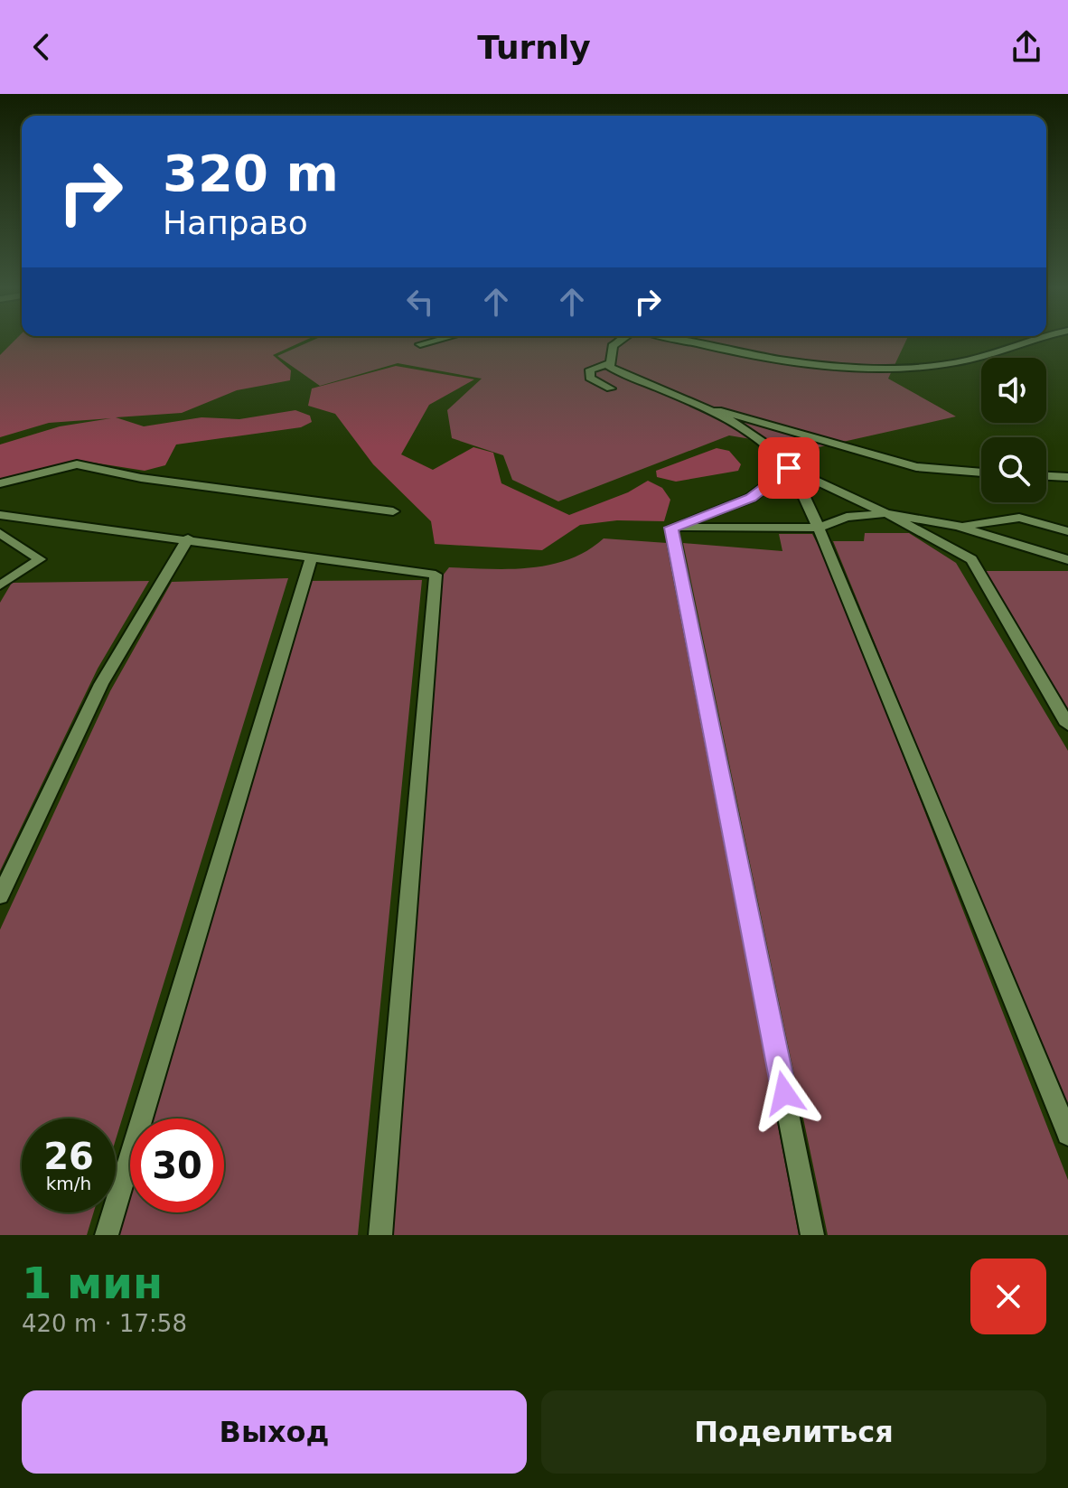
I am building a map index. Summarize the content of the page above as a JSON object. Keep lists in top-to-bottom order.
{
  "page": {
    "header": "Turnly",
    "turn": ["320 m", "Направо"],
    "speed": "26 km/h",
    "limit": "30",
    "heading": ["1 мин", "420 m · 17:58"],
    "buttons": ["Выход", "Поделиться"]
  }
}
